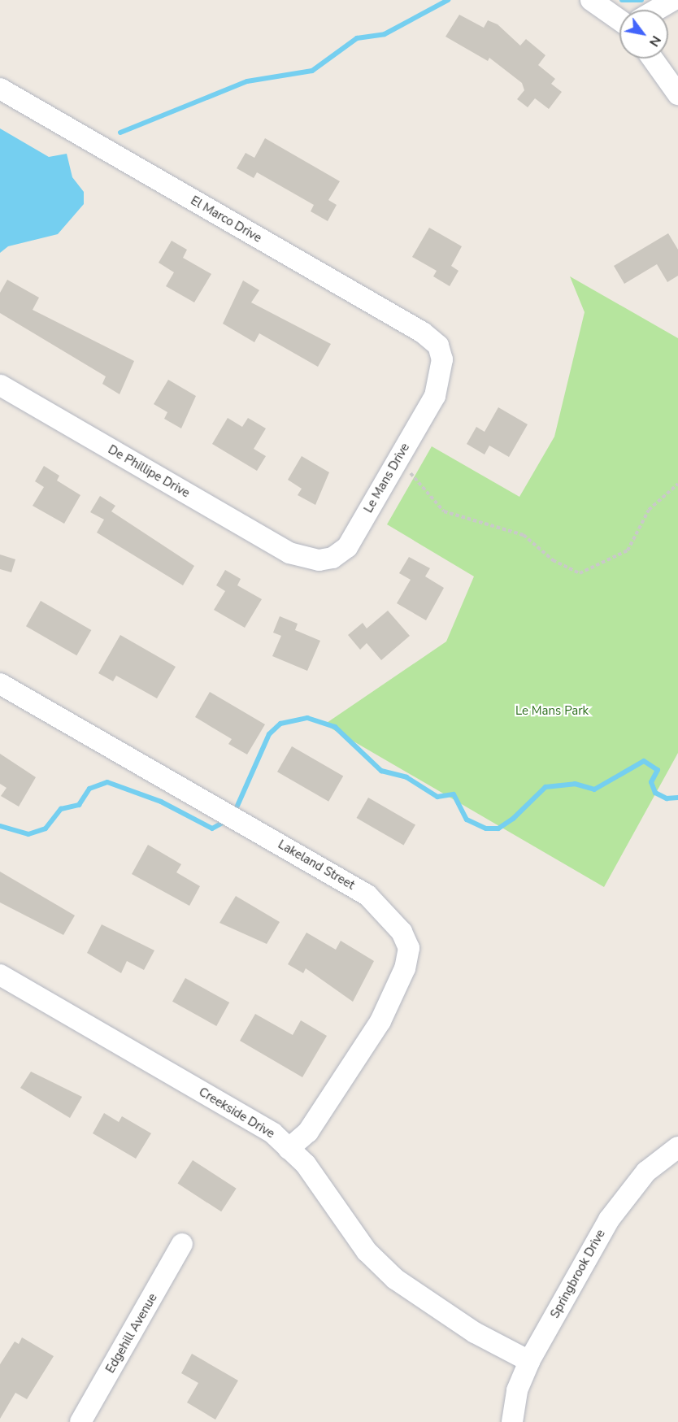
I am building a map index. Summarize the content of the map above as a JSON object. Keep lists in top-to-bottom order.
{
  "streets": {
    "street": [
      "El Marco Drive",
      "De Phillipe Drive",
      "Le Mans Drive",
      "Lakeland Street",
      "Creekside Drive",
      "Springbrook Drive",
      "Edgehill Avenue"
    ]
  },
  "crossings": [
    ["El Marco Drive", "Le Mans Drive"],
    ["De Phillipe Drive", "Le Mans Drive"],
    ["Lakeland Street", "Creekside Drive"],
    ["Creekside Drive", "Springbrook Drive"]
  ],
  "parks": ["Le Mans Park"],
  "north": "bottom right"
}
